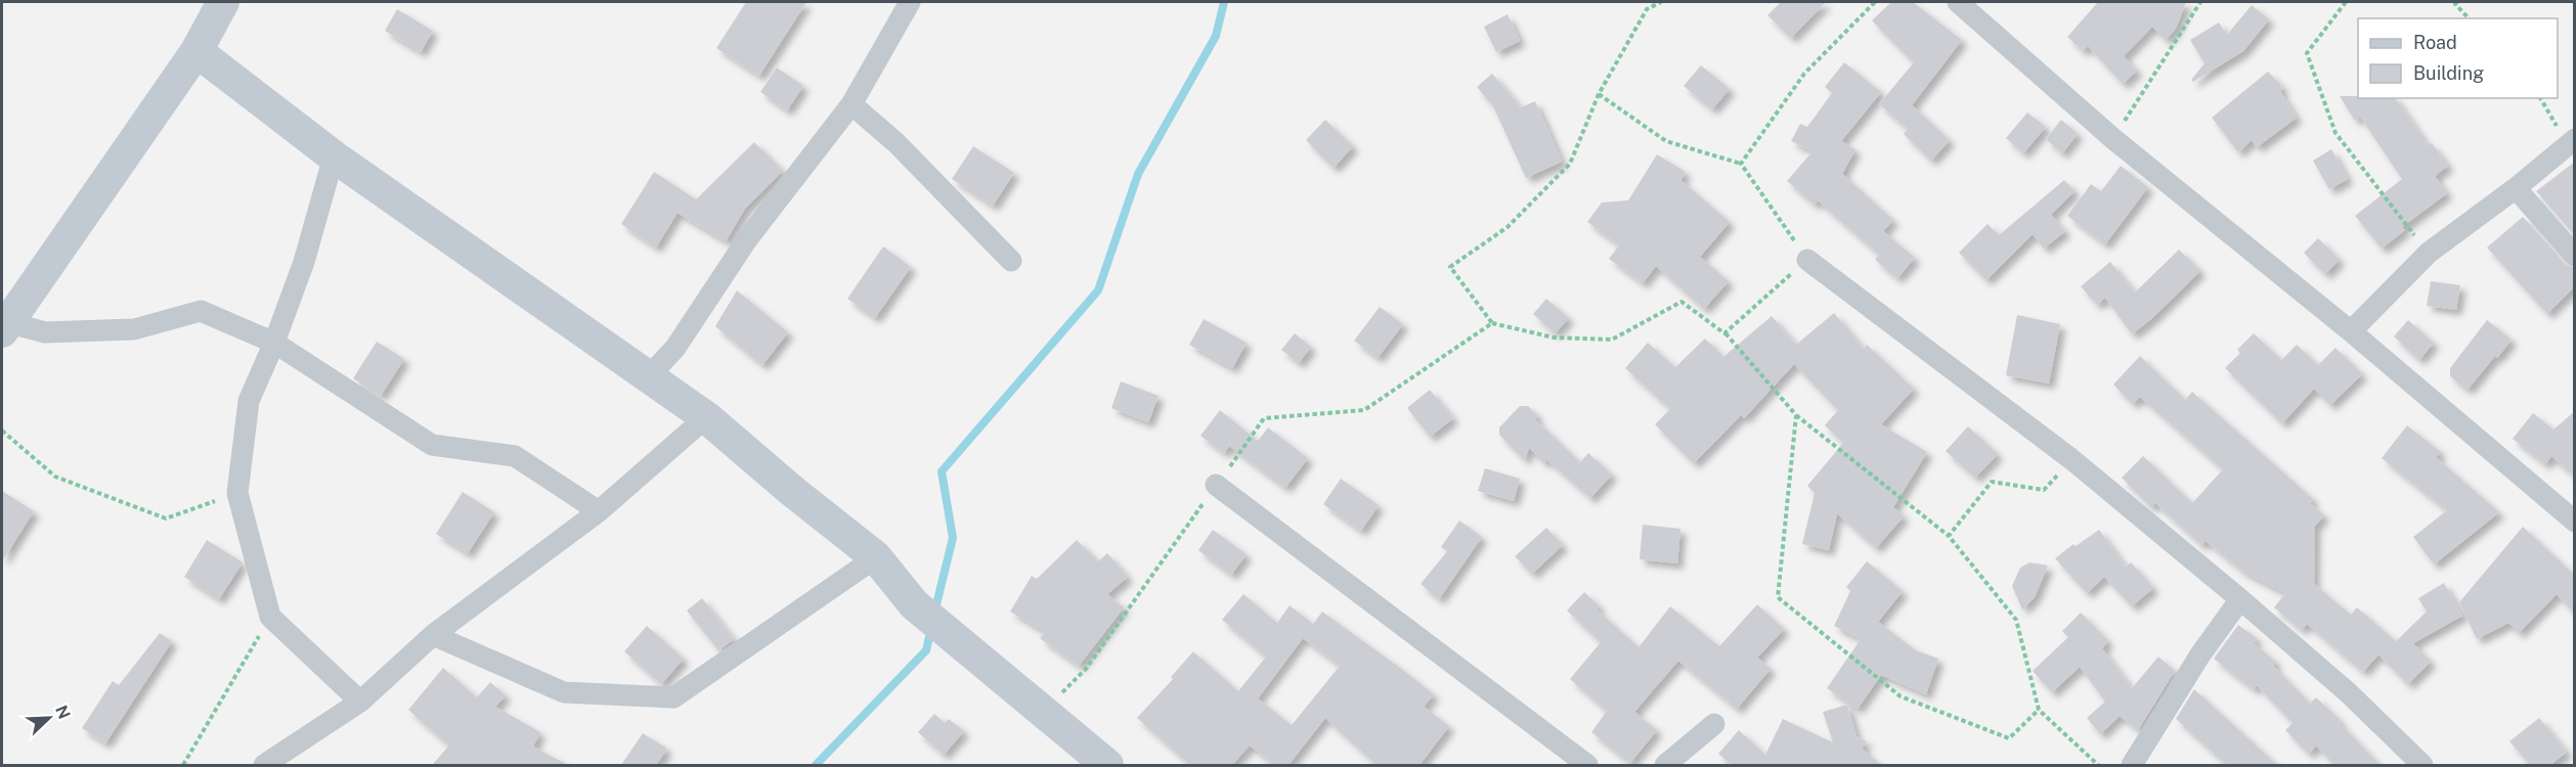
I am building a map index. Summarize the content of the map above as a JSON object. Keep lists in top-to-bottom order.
{
  "legend": ["Road", "Building"],
  "north": "top right"
}
